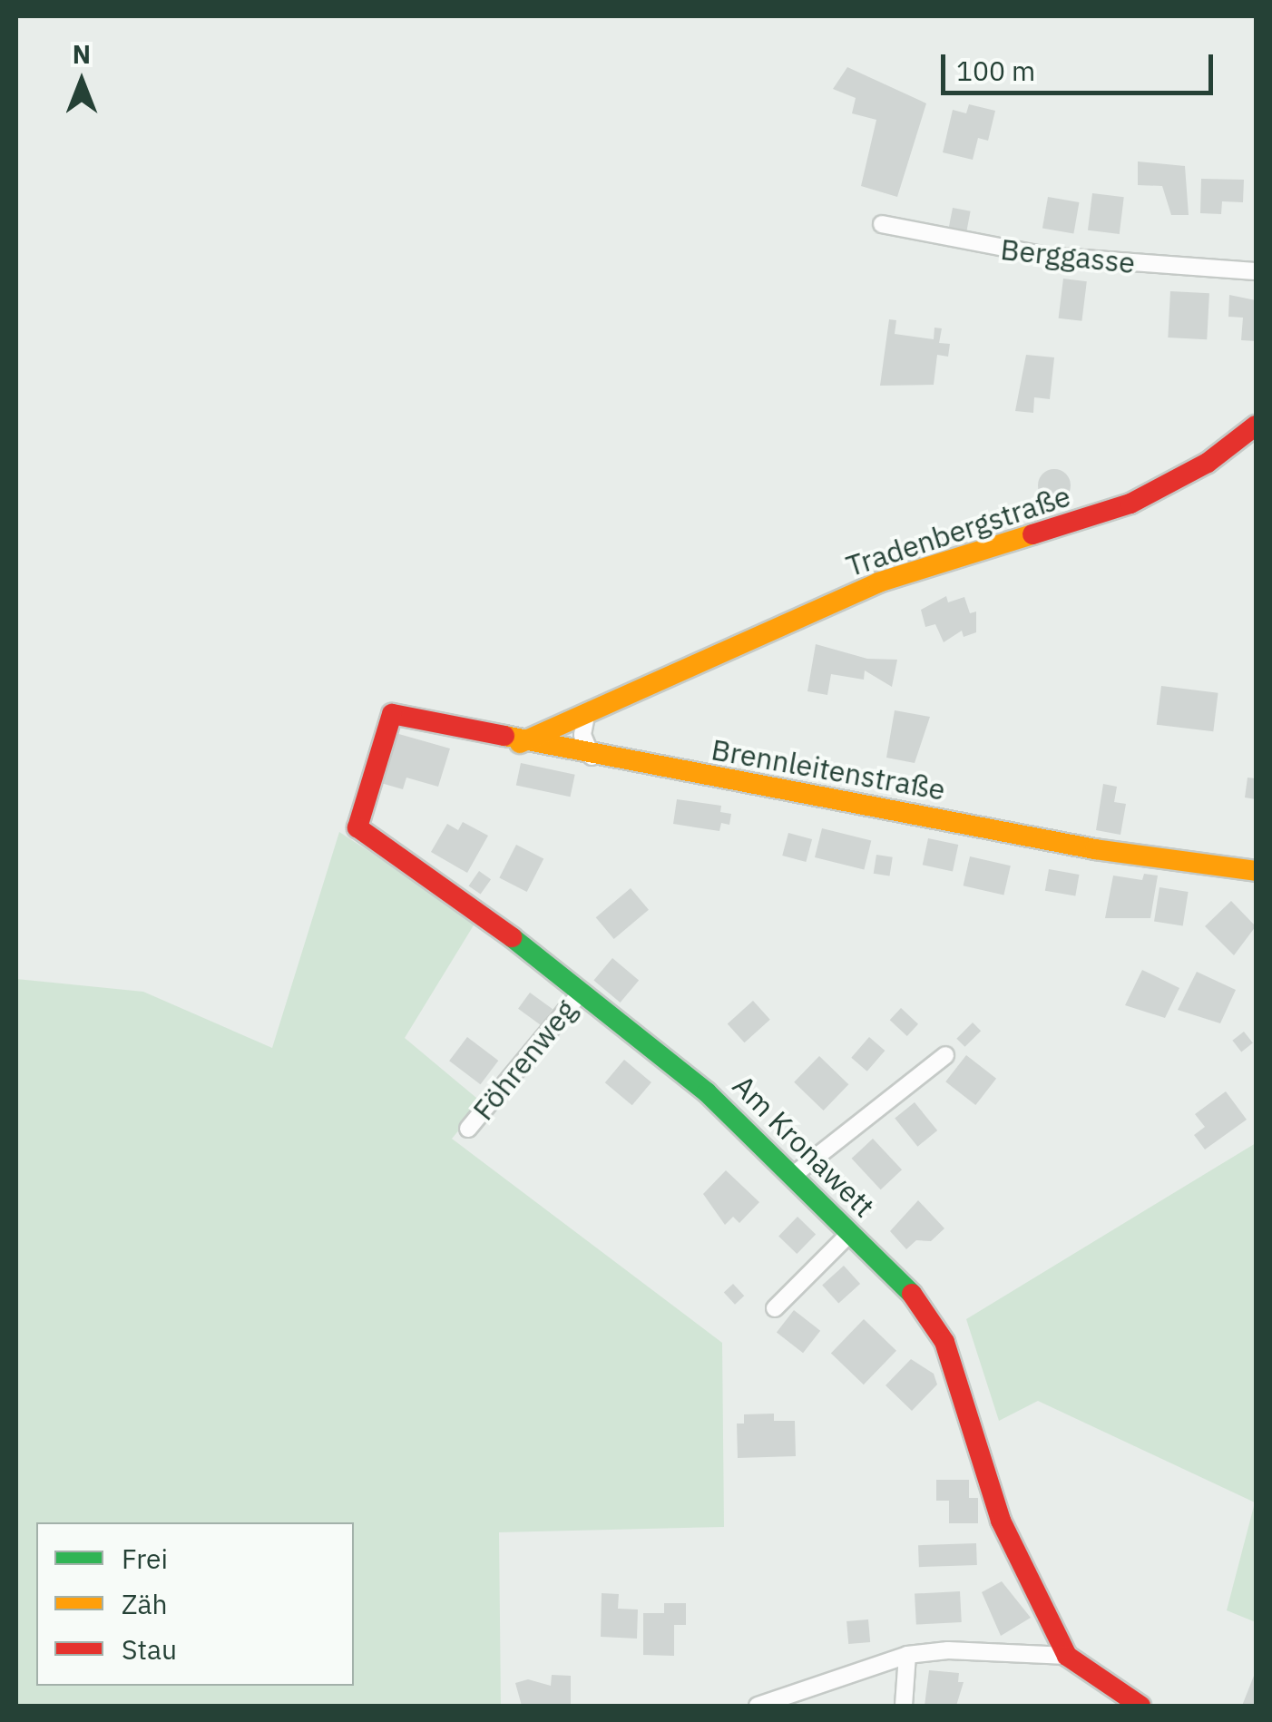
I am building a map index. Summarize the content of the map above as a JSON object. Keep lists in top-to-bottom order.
{
  "streets": {
    "street": [
      "Berggasse",
      "Tradenbergstraße",
      "Brennleitenstraße",
      "Föhrenweg",
      "Am Kronawett"
    ]
  },
  "crossings": [
    ["Tradenbergstraße", "Brennleitenstraße"],
    ["Brennleitenstraße", "Am Kronawett"],
    ["Föhrenweg", "Am Kronawett"]
  ],
  "legend": ["Frei", "Zäh", "Stau"],
  "scale_bar": "100 m",
  "north": "top"
}
